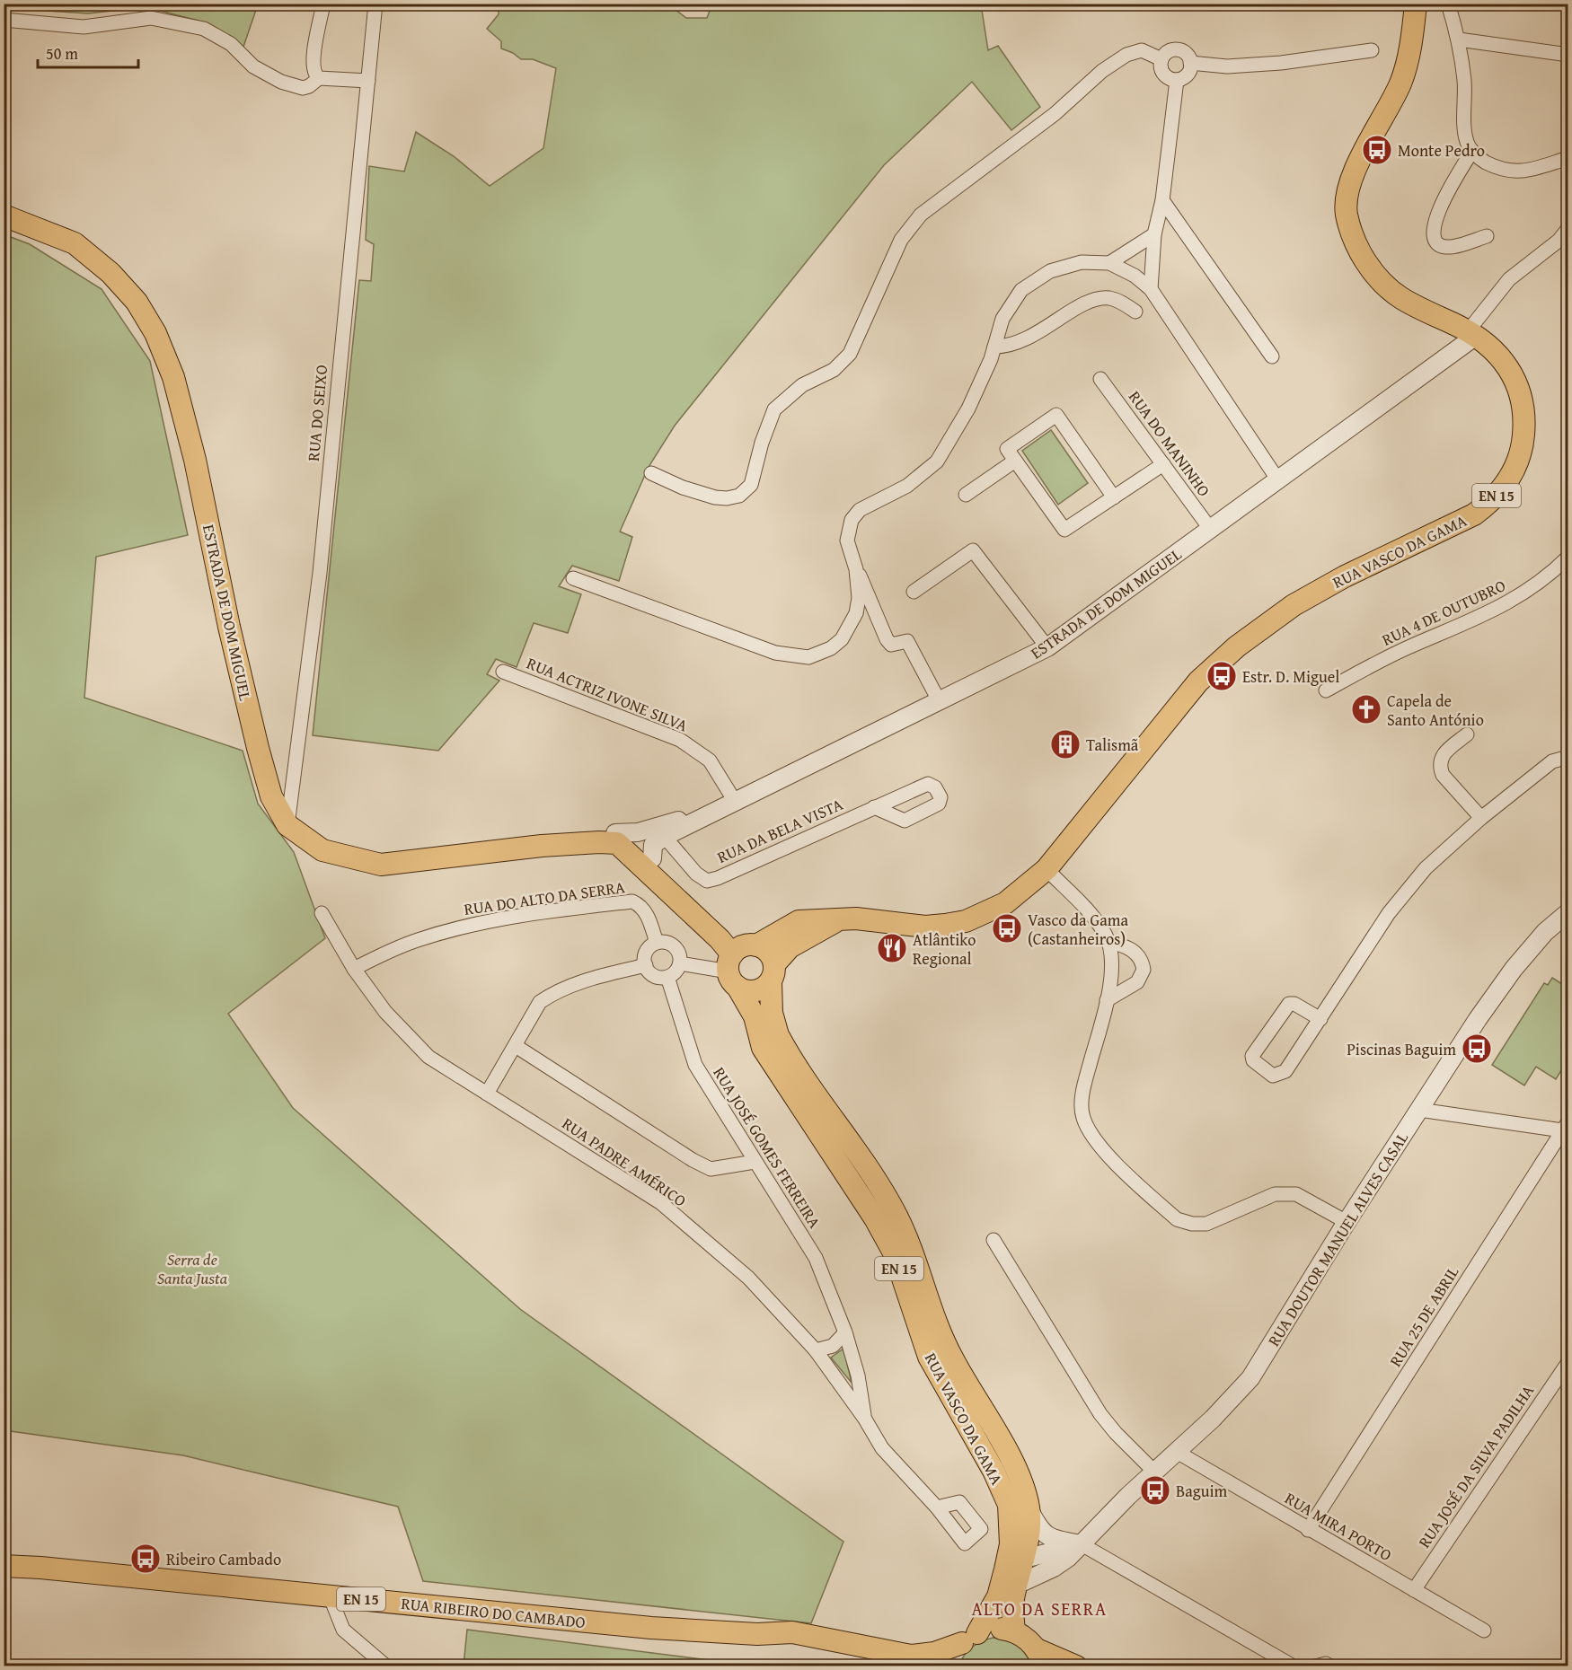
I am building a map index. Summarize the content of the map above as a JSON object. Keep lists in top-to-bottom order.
{
  "streets": {
    "main road": [
      "EN 15",
      "RUA VASCO DA GAMA",
      "ESTRADA DE DOM MIGUEL",
      "RUA RIBEIRO DO CAMBADO"
    ],
    "street": [
      "RUA DO SEIXO",
      "RUA DO MANINHO",
      "RUA 4 DE OUTUBRO",
      "RUA ACTRIZ IVONE SILVA",
      "RUA DA BELA VISTA",
      "RUA DO ALTO DA SERRA",
      "RUA JOSÉ GOMES FERREIRA",
      "RUA PADRE AMÉRICO",
      "RUA DOUTOR MANUEL ALVES CASAL",
      "RUA 25 DE ABRIL",
      "RUA JOSÉ DA SILVA PADILHA",
      "RUA MIRA PORTO"
    ]
  },
  "crossings": [
    ["RUA DO SEIXO", "ESTRADA DE DOM MIGUEL"],
    ["RUA DO MANINHO", "ESTRADA DE DOM MIGUEL"],
    ["RUA VASCO DA GAMA", "ESTRADA DE DOM MIGUEL"],
    ["RUA VASCO DA GAMA", "RUA RIBEIRO DO CAMBADO"],
    ["ESTRADA DE DOM MIGUEL", "RUA ACTRIZ IVONE SILVA"],
    ["ESTRADA DE DOM MIGUEL", "RUA DA BELA VISTA"],
    ["RUA DO ALTO DA SERRA", "RUA JOSÉ GOMES FERREIRA"],
    ["RUA DO ALTO DA SERRA", "RUA PADRE AMÉRICO"],
    ["RUA JOSÉ GOMES FERREIRA", "RUA PADRE AMÉRICO"],
    ["RUA DOUTOR MANUEL ALVES CASAL", "RUA MIRA PORTO"],
    ["RUA 25 DE ABRIL", "RUA MIRA PORTO"],
    ["RUA JOSÉ DA SILVA PADILHA", "RUA MIRA PORTO"]
  ],
  "districts": ["ALTO DA SERRA"],
  "parks": ["Serra de Santa Justa"],
  "places": {
    "bus stop": [
      "Monte Pedro",
      "Estr. D. Miguel",
      "Vasco da Gama (Castanheiros)",
      "Piscinas Baguim",
      "Baguim",
      "Ribeiro Cambado"
    ],
    "church": ["Capela de Santo António"],
    "building": ["Talismã"],
    "restaurant": ["Atlântiko Regional"]
  },
  "scale_bar": "50 m"
}
